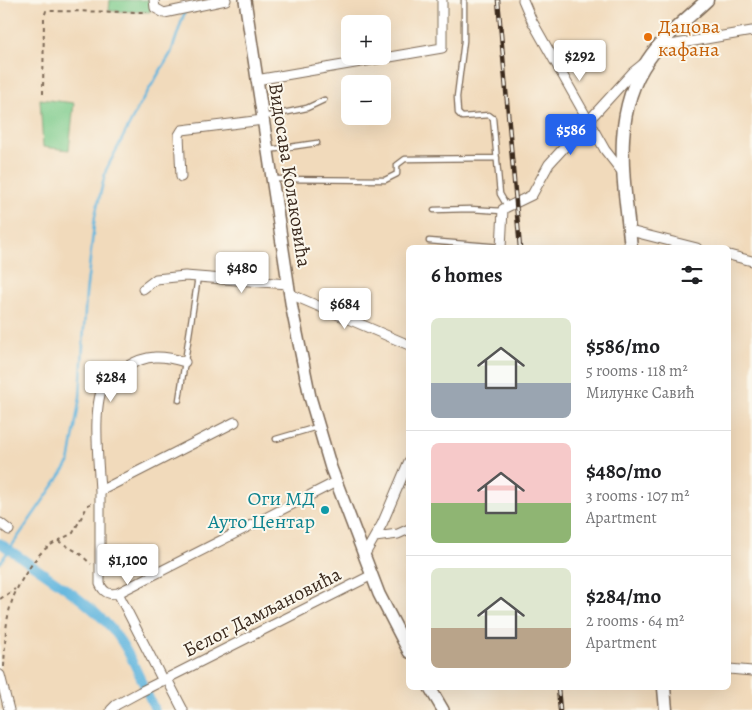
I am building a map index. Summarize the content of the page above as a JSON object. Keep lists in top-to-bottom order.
{
  "streets": {
    "street": ["Видосава Колаковића", "Белог Дамљановића"]
  },
  "crossings": [
    ["Видосава Колаковића", "Белог Дамљановића"]
  ],
  "places": ["Дацова кафана", "Оги МД Ауто Центар"],
  "page": {
    "map_buttons": ["+", "−"],
    "price": [
      "$292",
      "$586",
      "$480",
      "$684",
      "$284",
      "$1,100"
    ],
    "heading": "6 homes",
    "list": [
      {
        "name": "$586/mo",
        "note": "5 rooms · 118 m² · Милунке Савић"
      },
      {
        "name": "$480/mo",
        "note": "3 rooms · 107 m² · Apartment"
      },
      {
        "name": "$284/mo",
        "note": "2 rooms · 64 m² · Apartment"
      }
    ]
  }
}
